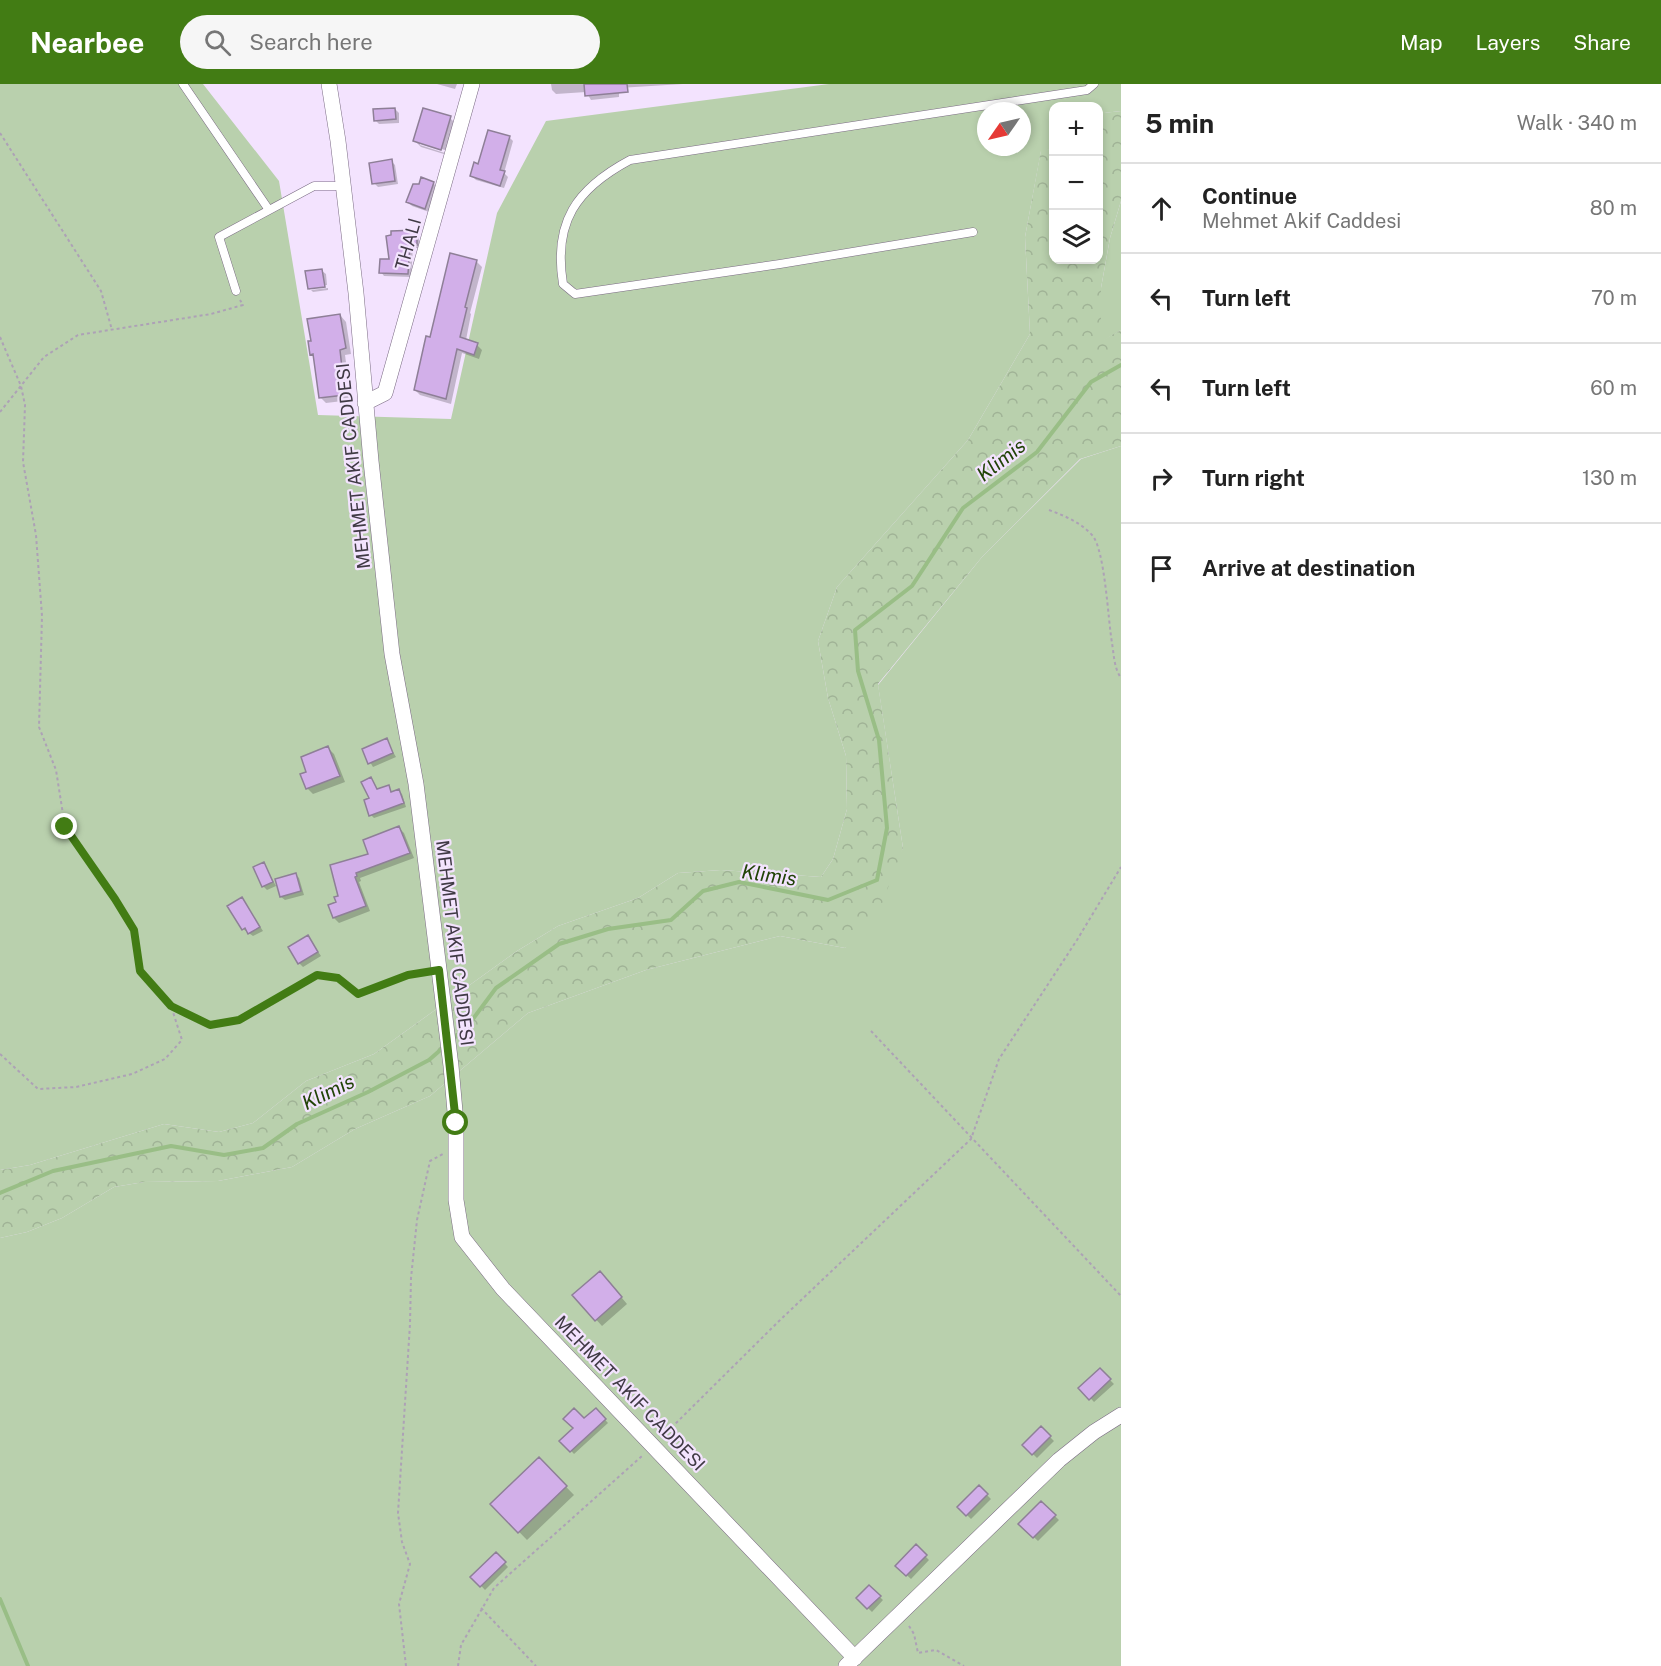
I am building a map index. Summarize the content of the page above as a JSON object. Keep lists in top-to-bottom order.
{
  "streets": {
    "street": ["THALI", "MEHMET AKIF CADDESI"]
  },
  "crossings": [
    ["THALI", "MEHMET AKIF CADDESI"]
  ],
  "water": ["Klimis"],
  "north": "bottom left",
  "page": {
    "header": "Nearbee",
    "search": "Search here",
    "nav": ["Map", "Layers", "Share"],
    "heading": ["5 min", "Walk · 340 m"],
    "map_buttons": ["+", "−"],
    "list": [
      ["Continue", "Mehmet Akif Caddesi", "80 m"],
      ["Turn left", "70 m"],
      ["Turn left", "60 m"],
      ["Turn right", "130 m"],
      "Arrive at destination"
    ]
  }
}
